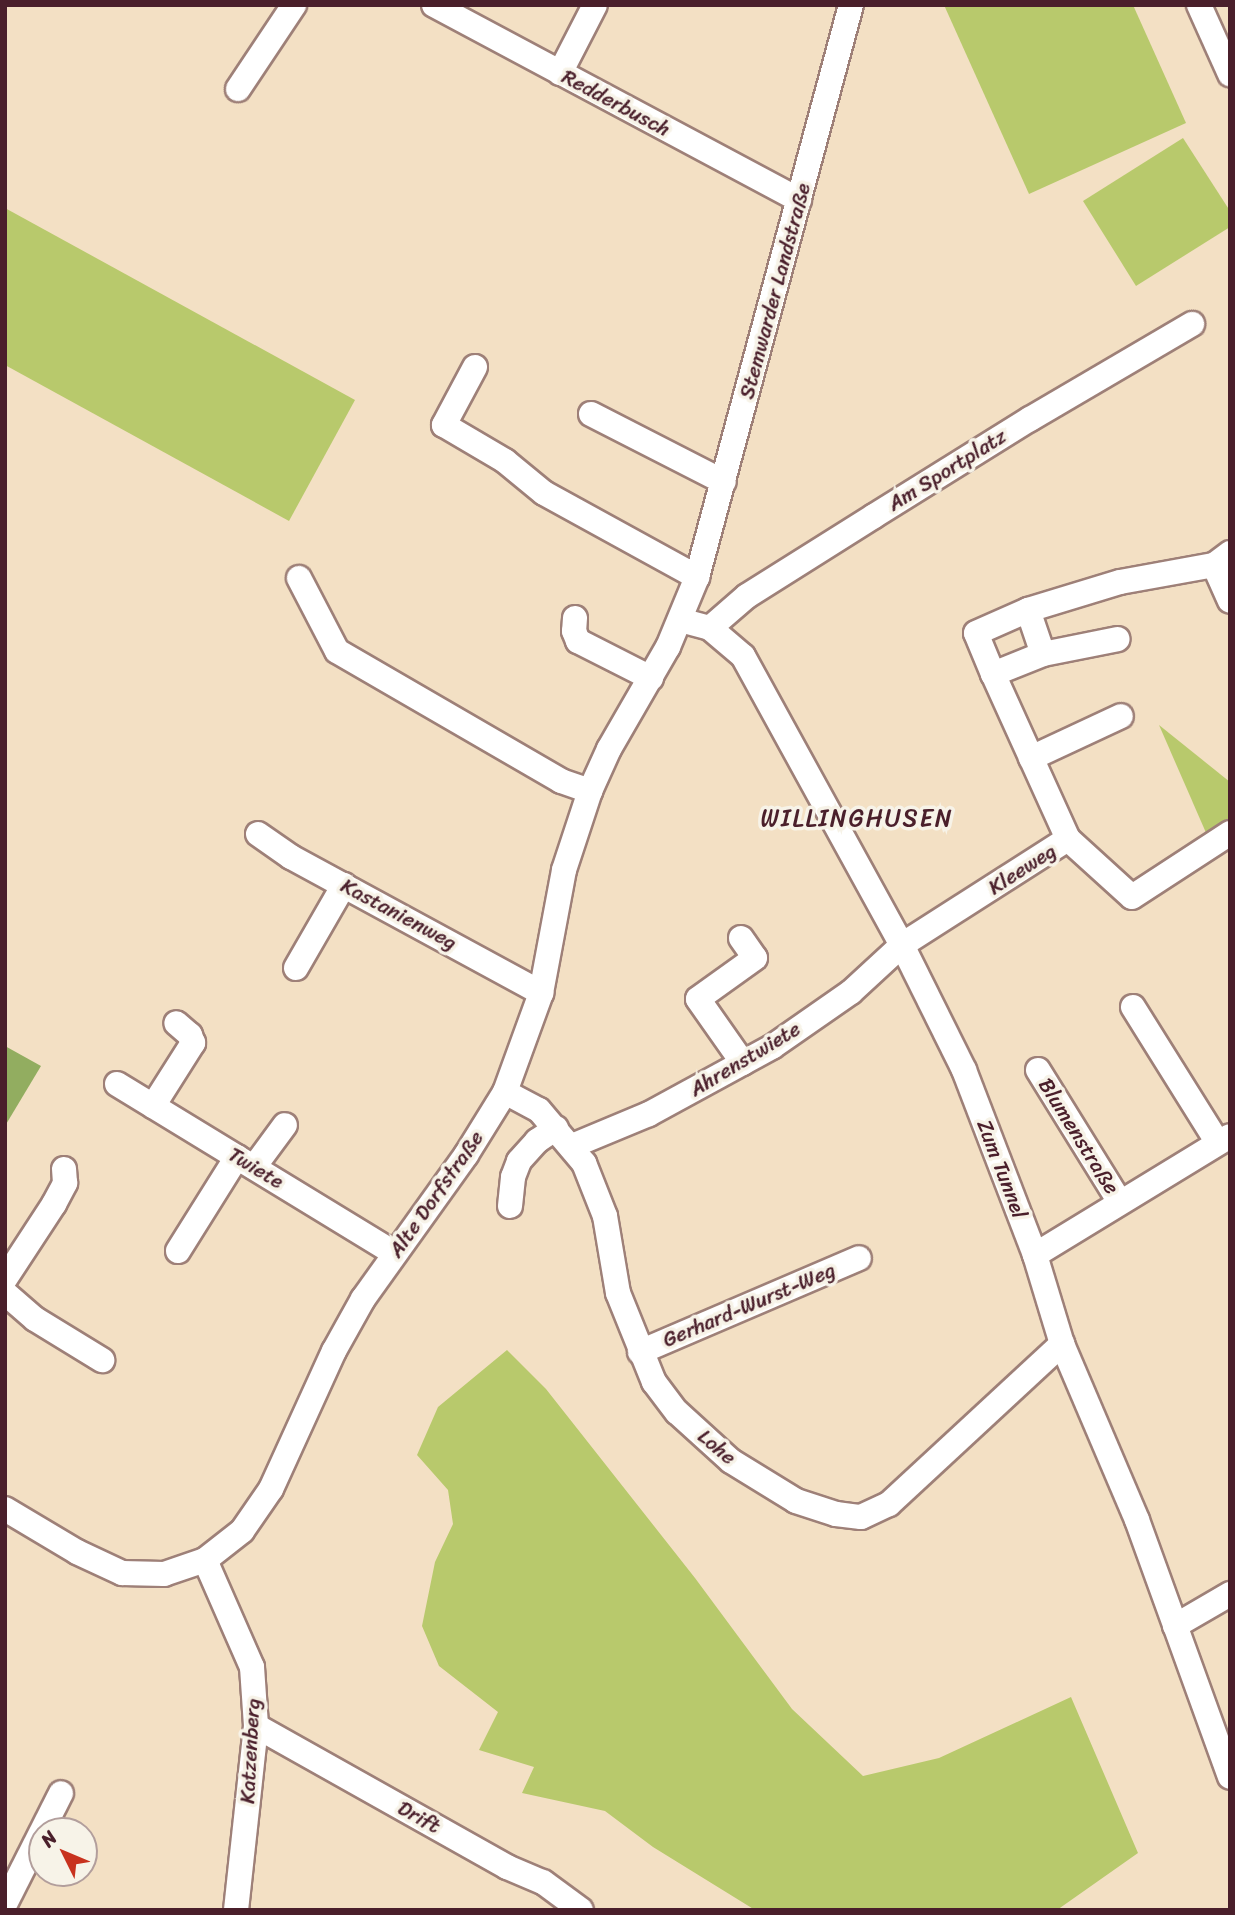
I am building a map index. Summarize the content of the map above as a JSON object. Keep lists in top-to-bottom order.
{
  "streets": {
    "street": [
      "Redderbusch",
      "Stemwarder Landstraße",
      "Am Sportplatz",
      "Kleeweg",
      "Kastanienweg",
      "Ahrenstwiete",
      "Blumenstraße",
      "Twiete",
      "Zum Tunnel",
      "Alte Dorfstraße",
      "Gerhard-Wurst-Weg",
      "Lohe",
      "Katzenberg",
      "Drift"
    ]
  },
  "crossings": [
    ["Redderbusch", "Stemwarder Landstraße"],
    ["Stemwarder Landstraße", "Zum Tunnel"],
    ["Stemwarder Landstraße", "Alte Dorfstraße"],
    ["Am Sportplatz", "Zum Tunnel"],
    ["Kleeweg", "Ahrenstwiete"],
    ["Kleeweg", "Zum Tunnel"],
    ["Kastanienweg", "Alte Dorfstraße"],
    ["Ahrenstwiete", "Zum Tunnel"],
    ["Ahrenstwiete", "Lohe"],
    ["Blumenstraße", "Zum Tunnel"],
    ["Twiete", "Alte Dorfstraße"],
    ["Zum Tunnel", "Alte Dorfstraße"],
    ["Zum Tunnel", "Lohe"],
    ["Alte Dorfstraße", "Lohe"],
    ["Alte Dorfstraße", "Katzenberg"],
    ["Gerhard-Wurst-Weg", "Lohe"],
    ["Katzenberg", "Drift"]
  ],
  "districts": ["WILLINGHUSEN"],
  "north": "top left"
}
